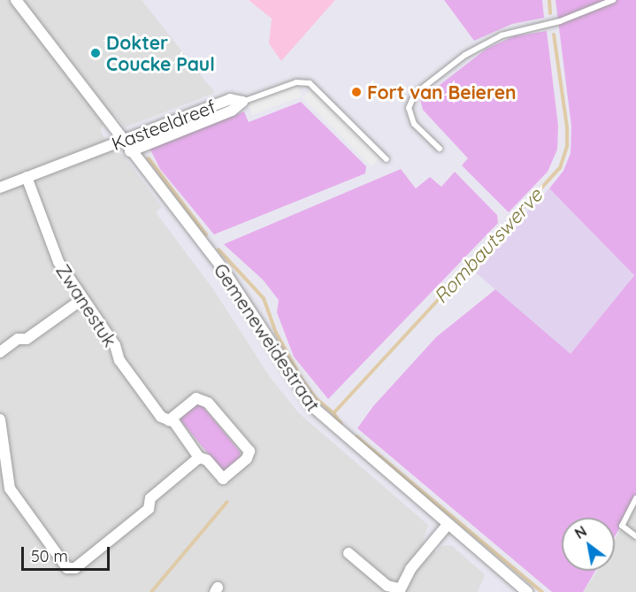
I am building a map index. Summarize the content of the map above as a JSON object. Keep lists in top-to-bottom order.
{
  "streets": {
    "street": ["Kasteeldreef", "Zwanestuk", "Gemeneweidestraat"]
  },
  "crossings": [
    ["Kasteeldreef", "Zwanestuk"],
    ["Kasteeldreef", "Gemeneweidestraat"]
  ],
  "water": ["Rombautswerve"],
  "places": ["Dokter Coucke Paul", "Fort van Beieren"],
  "scale_bar": "50 m",
  "north": "top left"
}
